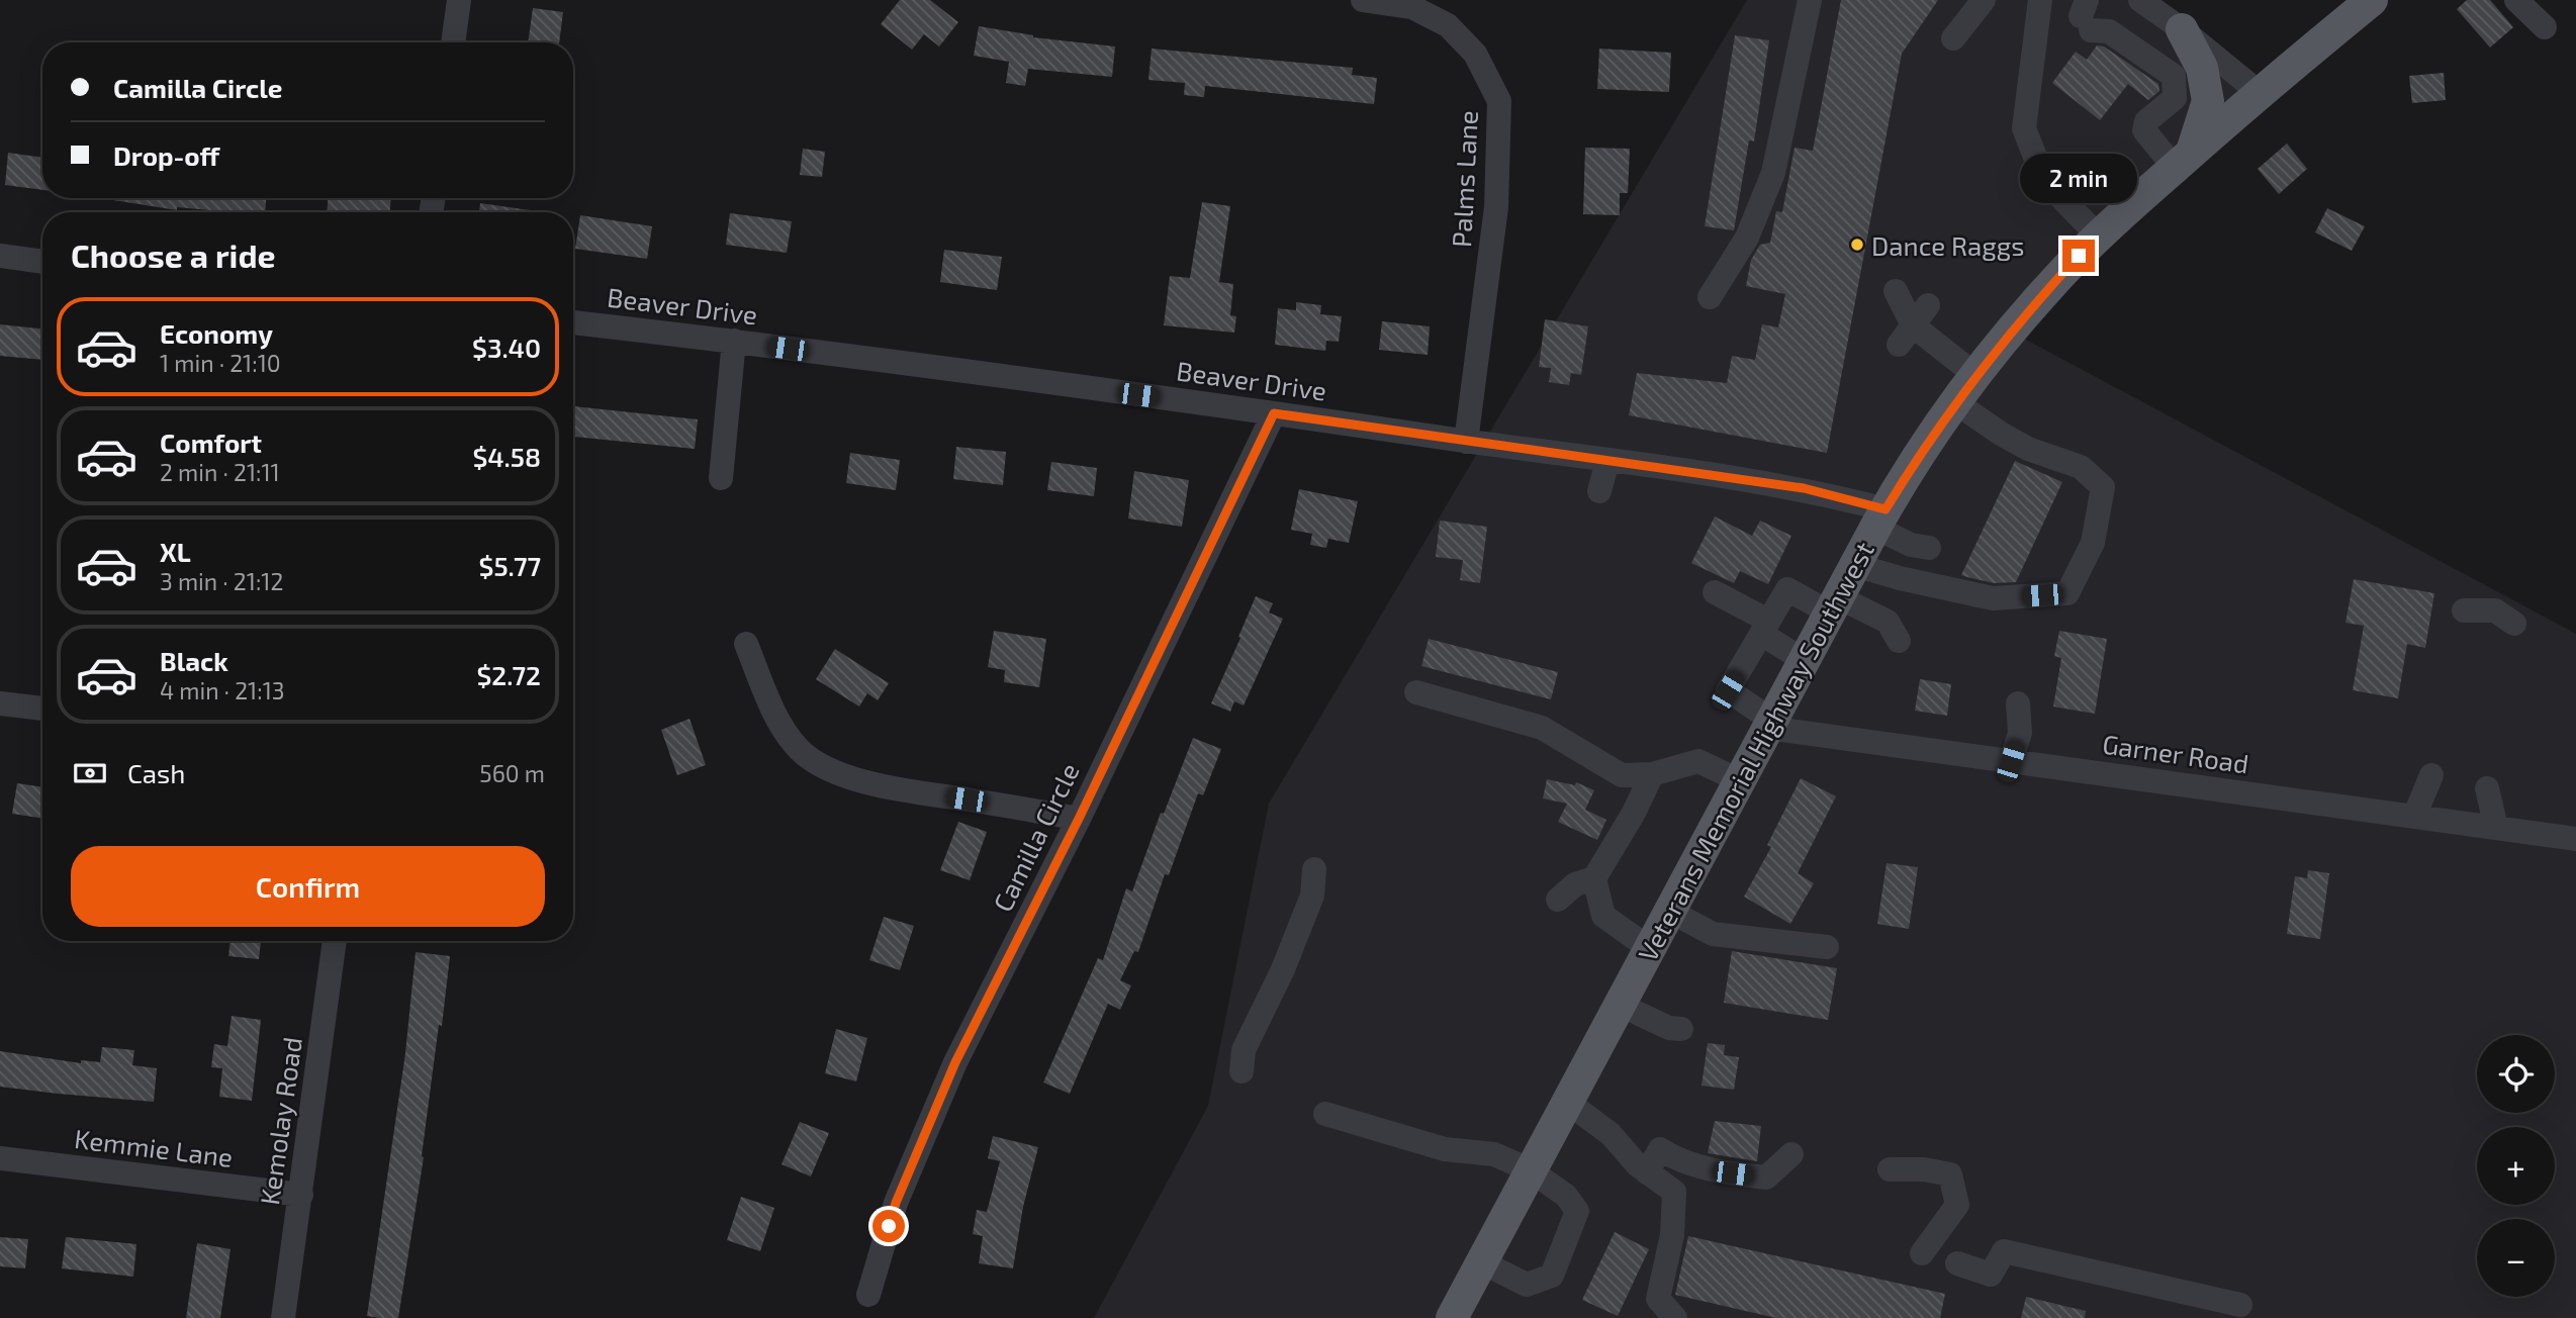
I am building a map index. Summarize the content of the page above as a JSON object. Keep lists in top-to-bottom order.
{
  "streets": {
    "main road": ["Veterans Memorial Highway Southwest"],
    "street": [
      "Palms Lane",
      "Beaver Drive",
      "Garner Road",
      "Camilla Circle",
      "Kemolay Road",
      "Kemmie Lane"
    ]
  },
  "crossings": [
    ["Palms Lane", "Beaver Drive"],
    ["Beaver Drive", "Veterans Memorial Highway Southwest"],
    ["Beaver Drive", "Camilla Circle"],
    ["Veterans Memorial Highway Southwest", "Garner Road"],
    ["Kemolay Road", "Kemmie Lane"]
  ],
  "places": ["Dance Raggs"],
  "page": {
    "banner": ["Camilla Circle", "Drop-off"],
    "bubble": "2 min",
    "heading": "Choose a ride",
    "list": [
      {
        "name": "Economy",
        "note": "1 min · 21:10",
        "value": "$3.40"
      },
      {
        "name": "Comfort",
        "note": "2 min · 21:11",
        "value": "$4.58"
      },
      {
        "name": "XL",
        "note": "3 min · 21:12",
        "value": "$5.77"
      },
      {
        "name": "Black",
        "note": "4 min · 21:13",
        "value": "$2.72"
      }
    ],
    "pay": ["Cash", "560 m"],
    "buttons": "Confirm",
    "map_buttons": ["+", "−"]
  }
}
